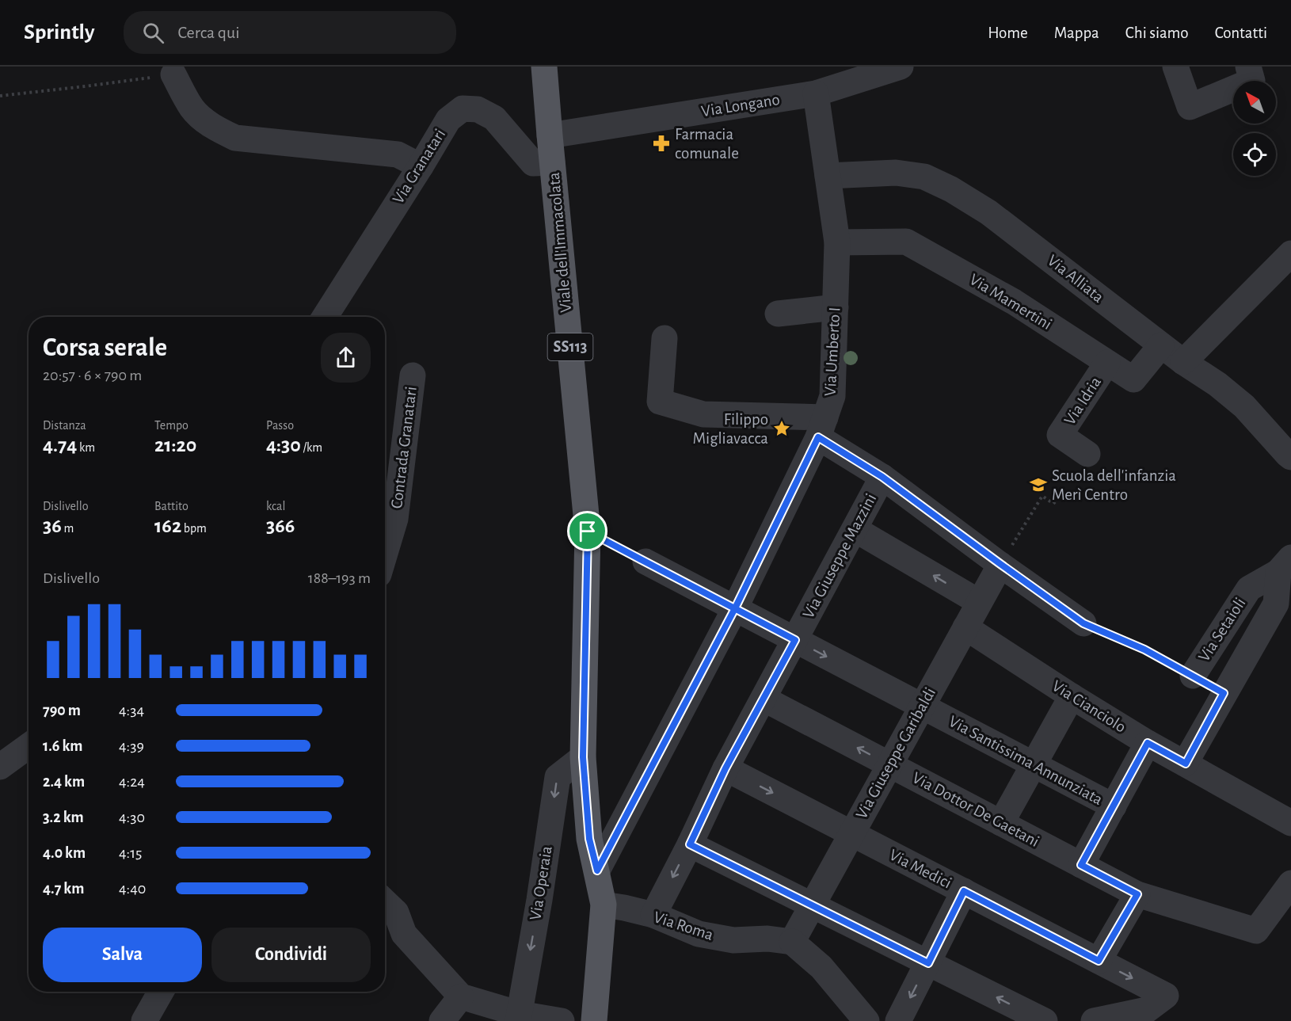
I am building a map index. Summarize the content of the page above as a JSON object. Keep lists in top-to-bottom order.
{
  "streets": {
    "main road": ["Viale dell'Immacolata", "SS113"],
    "street": [
      "Via Longano",
      "Via Granatari",
      "Via Alliata",
      "Via Mamertini",
      "Via Umberto I",
      "Via Idria",
      "Contrada Granatari",
      "Via Giuseppe Mazzini",
      "Via Setaioli",
      "Via Cianciolo",
      "Via Giuseppe Garibaldi",
      "Via Santissima Annunziata",
      "Via Dottor De Gaetani",
      "Via Medici",
      "Via Operaia",
      "Via Roma"
    ]
  },
  "crossings": [
    ["Via Longano", "Viale dell'Immacolata"],
    ["Via Longano", "Via Umberto I"],
    ["Via Granatari", "Viale dell'Immacolata"],
    ["Viale dell'Immacolata", "SS113"],
    ["Via Alliata", "Via Mamertini"],
    ["Via Alliata", "Via Umberto I"],
    ["Via Mamertini", "Via Umberto I"],
    ["Via Mamertini", "Via Idria"],
    ["SS113", "Via Umberto I"],
    ["SS113", "Via Operaia"],
    ["SS113", "Via Roma"],
    ["Via Umberto I", "Via Santissima Annunziata"],
    ["Via Giuseppe Mazzini", "Via Santissima Annunziata"],
    ["Via Giuseppe Mazzini", "Via Dottor De Gaetani"],
    ["Via Giuseppe Mazzini", "Via Medici"],
    ["Via Giuseppe Mazzini", "Via Roma"],
    ["Via Cianciolo", "Via Giuseppe Garibaldi"],
    ["Via Giuseppe Garibaldi", "Via Santissima Annunziata"],
    ["Via Giuseppe Garibaldi", "Via Dottor De Gaetani"],
    ["Via Giuseppe Garibaldi", "Via Medici"],
    ["Via Giuseppe Garibaldi", "Via Roma"]
  ],
  "one_way": ["Via Operaia"],
  "places": {
    "pharmacy": ["Farmacia comunale"],
    "place": ["Filippo Migliavacca"],
    "school or university": ["Scuola dell'infanzia Merì Centro"]
  },
  "north": "top left",
  "page": {
    "header": "Sprintly",
    "search": "Cerca qui",
    "nav": [
      "Home",
      "Mappa",
      "Chi siamo",
      "Contatti"
    ],
    "heading": ["Corsa serale", "20:57 · 6 × 790 m"],
    "stats": [
      ["Distanza", "4.74 km"],
      ["Tempo", "21:20"],
      ["Passo", "4:30 /km"],
      ["Dislivello", "36 m"],
      ["Battito", "162 bpm"],
      ["kcal", "366"]
    ],
    "chart": ["Dislivello", "188–193 m"],
    "list": [
      {
        "name": "790 m",
        "note": "4:34"
      },
      {
        "name": "1.6 km",
        "note": "4:39"
      },
      {
        "name": "2.4 km",
        "note": "4:24"
      },
      {
        "name": "3.2 km",
        "note": "4:30"
      },
      {
        "name": "4.0 km",
        "note": "4:15"
      },
      {
        "name": "4.7 km",
        "note": "4:40"
      }
    ],
    "buttons": ["Salva", "Condividi"]
  }
}
